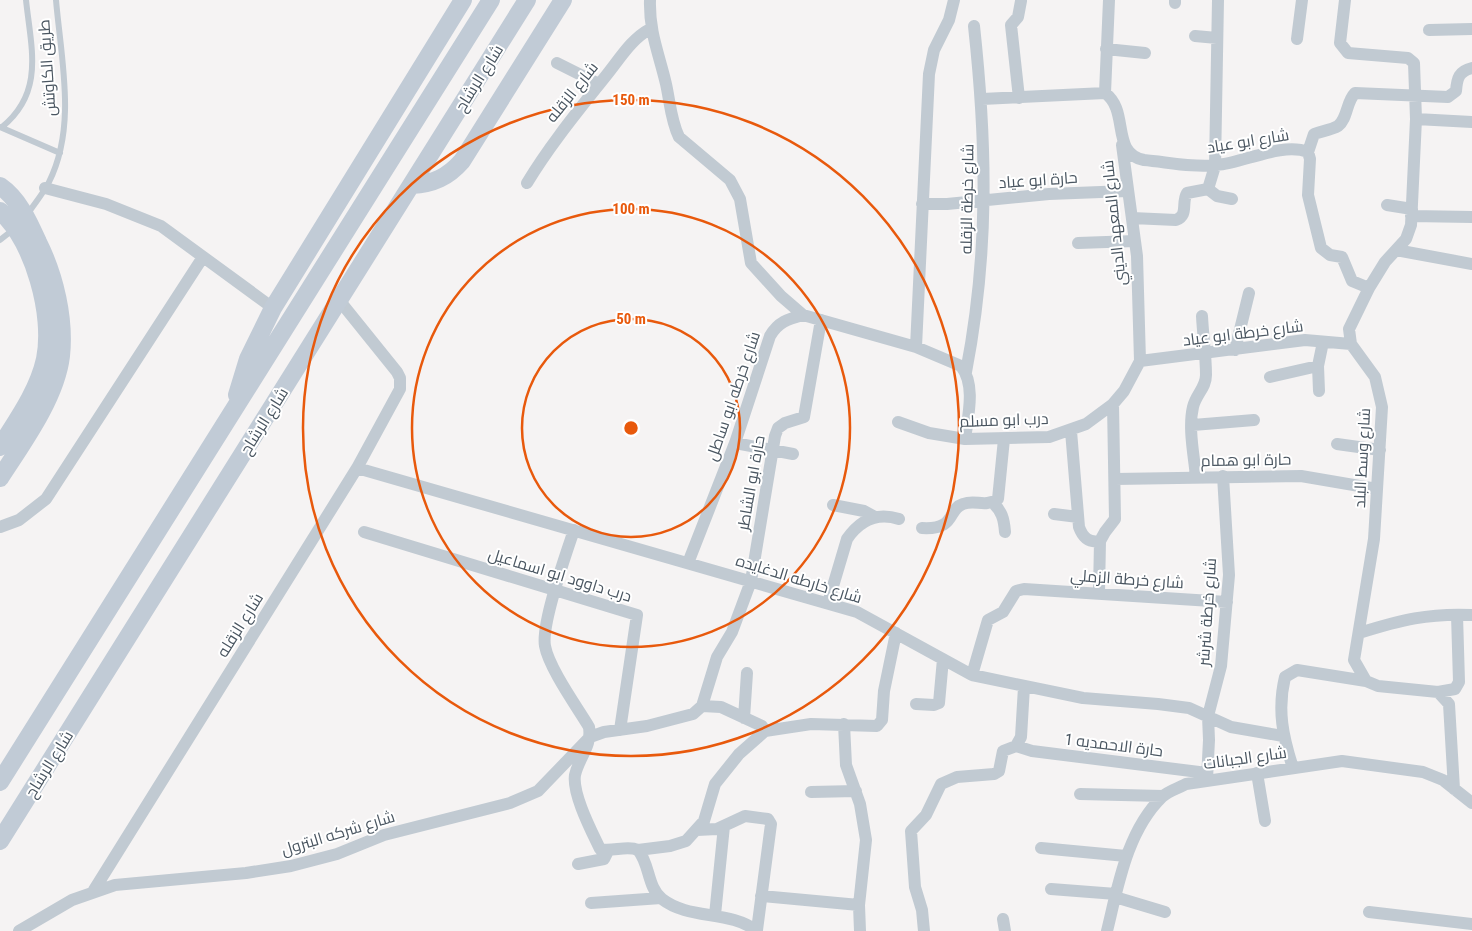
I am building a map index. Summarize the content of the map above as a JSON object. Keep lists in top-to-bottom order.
{
  "streets": {
    "main road": ["شارع الرشاح"],
    "street": [
      "شارع الزقله",
      "شارع ابو عياد",
      "حارة ابو عياد",
      "شارع خرطة الزقله",
      "شارع المعهد الديني",
      "شارع خرطة ابو عياد",
      "شارع خرطه ابو ساطل",
      "درب ابو مسلم",
      "شارع وسط البلد",
      "حارة ابو همام",
      "حارة ابو الشاطر",
      "درب داوود ابو اسماعيل",
      "شارع خارطه الدغايده",
      "شارع خرطة الزملي",
      "شارع خرطة شرشر",
      "حارة الاحمديه 1",
      "شارع الجبانات",
      "شارع شركه البترول"
    ],
    "lane": ["طريق الكاوتش"]
  },
  "crossings": [
    ["شارع الرشاح", "شارع الزقله"],
    ["شارع الزقله", "شارع خارطه الدغايده"],
    ["شارع الزقله", "شارع شركه البترول"],
    ["شارع ابو عياد", "شارع المعهد الديني"],
    ["حارة ابو عياد", "شارع خرطة الزقله"],
    ["حارة ابو عياد", "شارع المعهد الديني"],
    ["شارع المعهد الديني", "شارع خرطة ابو عياد"],
    ["شارع المعهد الديني", "درب ابو مسلم"],
    ["شارع خرطة ابو عياد", "درب ابو مسلم"],
    ["شارع خرطة ابو عياد", "شارع وسط البلد"],
    ["شارع خرطه ابو ساطل", "شارع خارطه الدغايده"],
    ["شارع وسط البلد", "حارة ابو همام"],
    ["حارة ابو همام", "شارع خرطة شرشر"],
    ["حارة ابو الشاطر", "شارع خارطه الدغايده"],
    ["شارع خارطه الدغايده", "شارع خرطة الزملي"],
    ["شارع خارطه الدغايده", "شارع خرطة شرشر"],
    ["شارع خرطة الزملي", "شارع خرطة شرشر"],
    ["شارع خرطة شرشر", "حارة الاحمديه 1"],
    ["شارع خرطة شرشر", "شارع الجبانات"],
    ["حارة الاحمديه 1", "شارع الجبانات"]
  ],
  "rings": ["150 m", "100 m", "50 m"]
}
